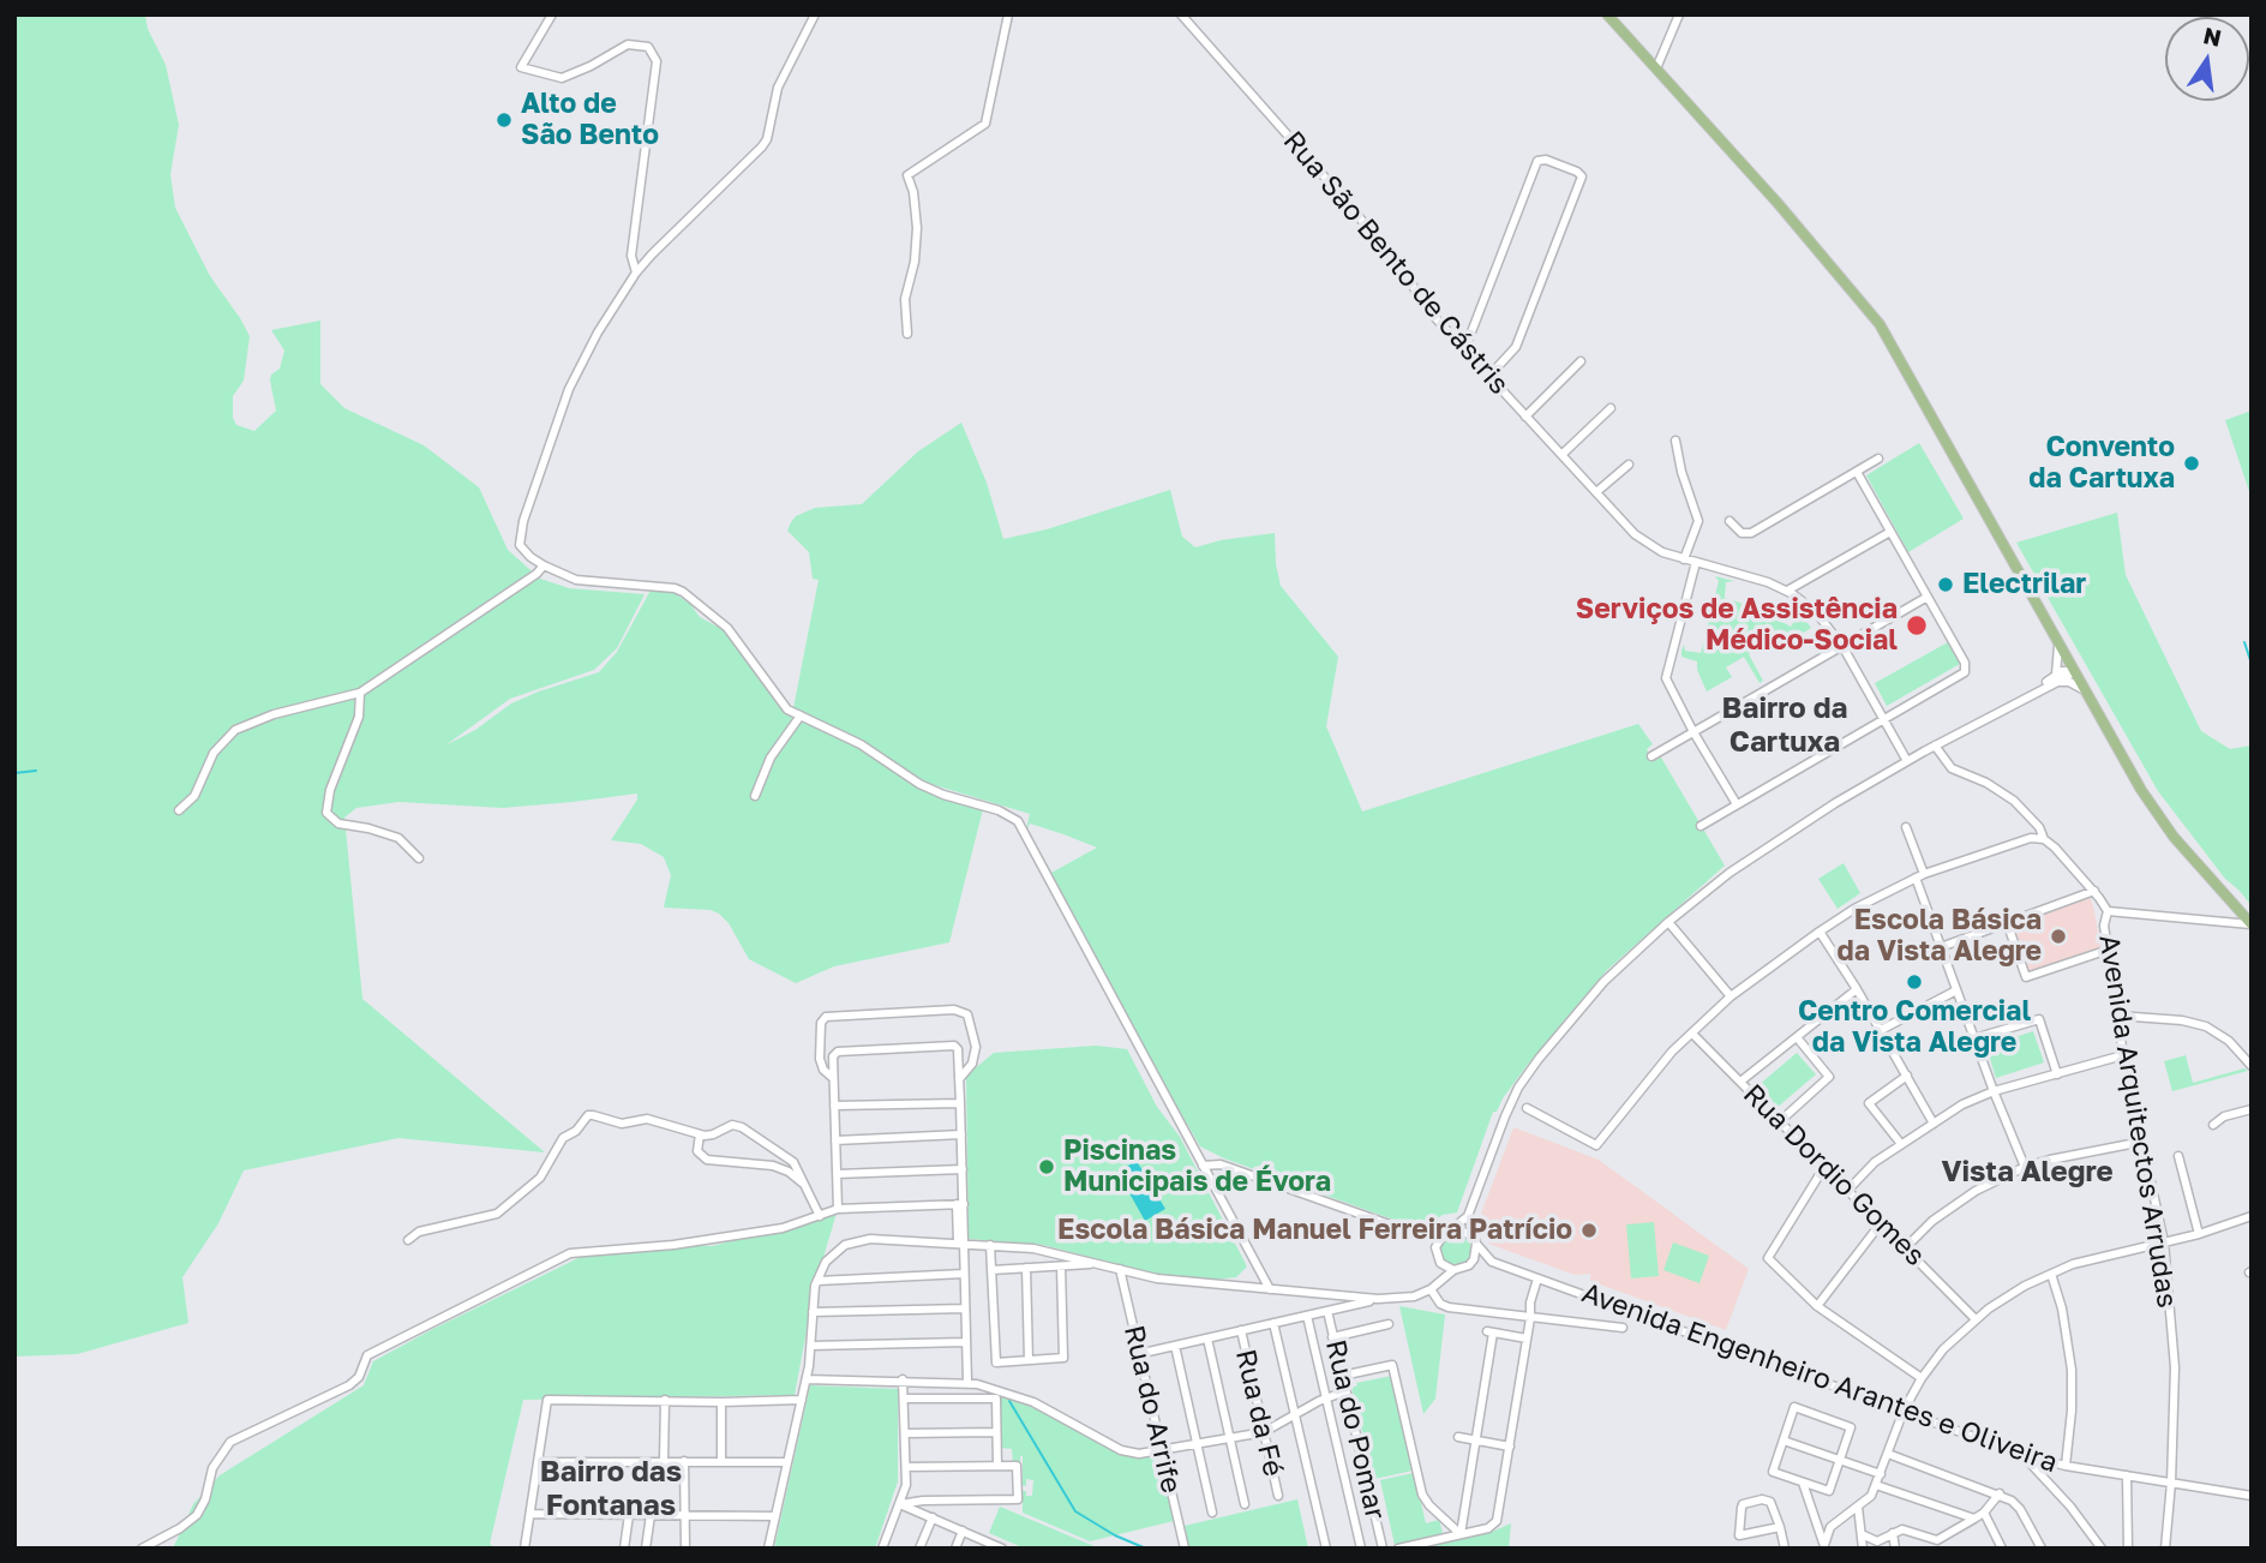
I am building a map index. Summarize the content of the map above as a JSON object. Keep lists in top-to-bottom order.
{
  "streets": {
    "street": [
      "Rua São Bento de Cástris",
      "Avenida Arquitectos Arrudas",
      "Rua Dordio Gomes",
      "Avenida Engenheiro Arantes e Oliveira",
      "Rua do Arrife",
      "Rua da Fé",
      "Rua do Pomar"
    ]
  },
  "crossings": [
    ["Avenida Arquitectos Arrudas", "Avenida Engenheiro Arantes e Oliveira"]
  ],
  "districts": ["Bairro da Cartuxa", "Vista Alegre", "Bairro das Fontanas"],
  "places": [
    "Alto de São Bento",
    "Convento da Cartuxa",
    "Electrilar",
    "Serviços de Assistência Médico-Social",
    "Escola Básica da Vista Alegre",
    "Centro Comercial da Vista Alegre",
    "Piscinas Municipais de Évora",
    "Escola Básica Manuel Ferreira Patrício"
  ],
  "north": "top"
}
